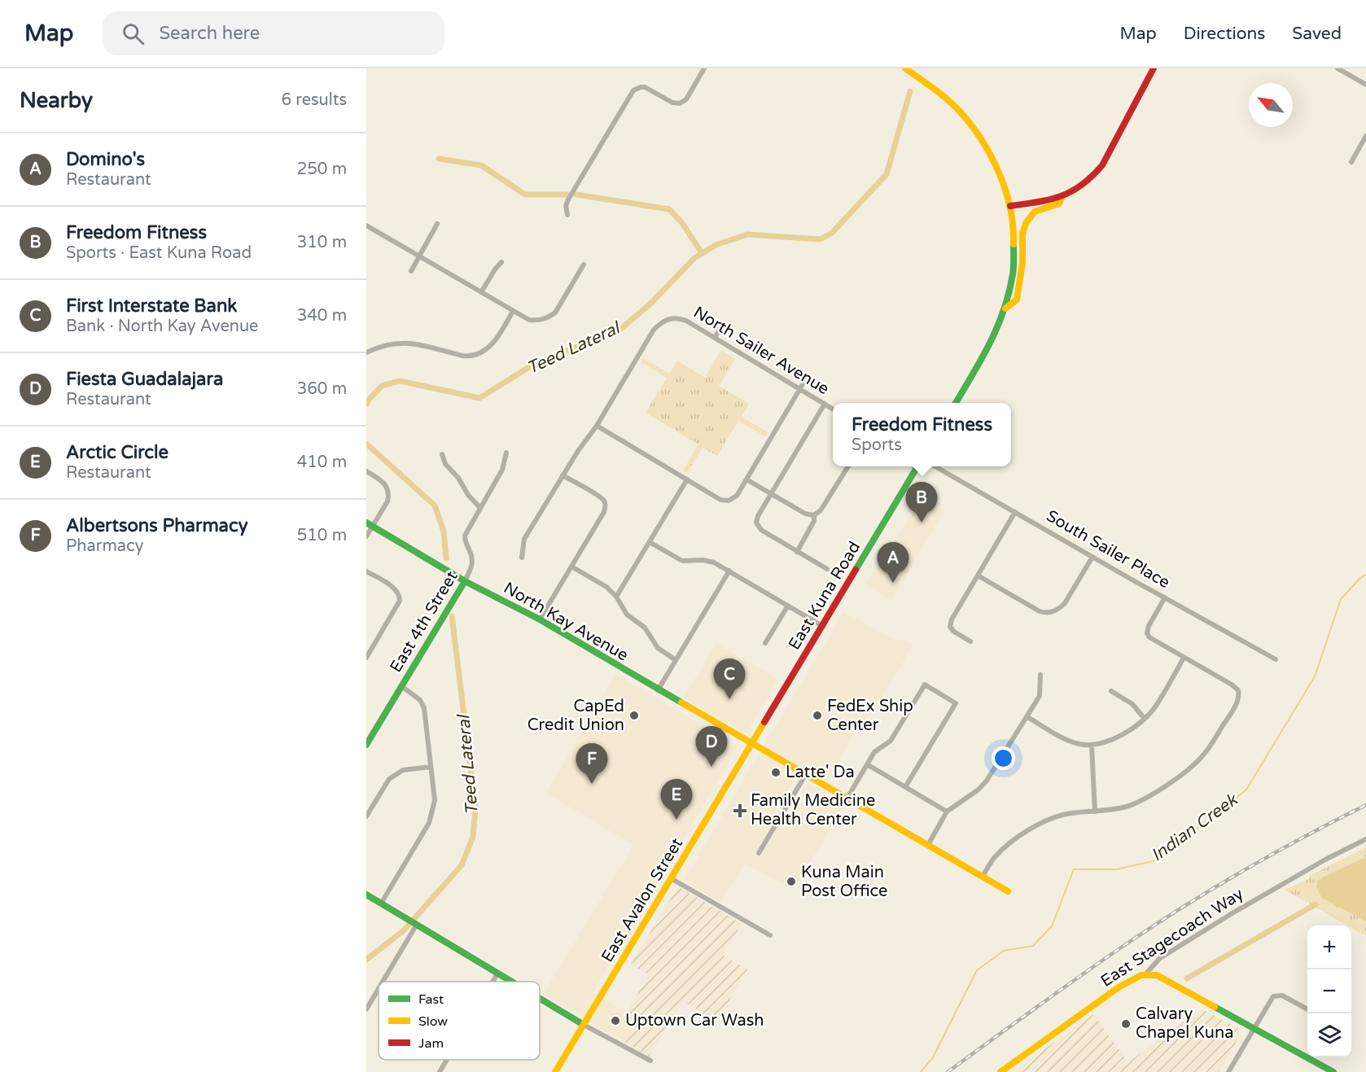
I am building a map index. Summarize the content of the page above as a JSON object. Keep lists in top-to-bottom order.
{
  "streets": {
    "street": [
      "North Sailer Avenue",
      "South Sailer Place",
      "East Kuna Road",
      "East 4th Street",
      "North Kay Avenue",
      "East Avalon Street",
      "East Stagecoach Way"
    ]
  },
  "crossings": [
    ["East Kuna Road", "North Kay Avenue"],
    ["East Kuna Road", "East Avalon Street"],
    ["East 4th Street", "North Kay Avenue"],
    ["North Kay Avenue", "East Avalon Street"]
  ],
  "water": ["Teed Lateral", "Indian Creek"],
  "places": {
    "other": [
      "CapEd Credit Union",
      "FedEx Ship Center",
      "Latte' Da",
      "Kuna Main Post Office",
      "Uptown Car Wash",
      "Calvary Chapel Kuna"
    ],
    "health": ["Family Medicine Health Center"]
  },
  "legend": ["Fast", "Slow", "Jam"],
  "north": "top left",
  "page": {
    "header": "Map",
    "search": "Search here",
    "nav": ["Map", "Directions", "Saved"],
    "heading": ["Nearby", "6 results"],
    "list": [
      {
        "mark": "A",
        "name": "Domino's",
        "note": "Restaurant",
        "value": "250 m"
      },
      {
        "mark": "B",
        "name": "Freedom Fitness",
        "note": "Sports · East Kuna Road",
        "value": "310 m"
      },
      {
        "mark": "C",
        "name": "First Interstate Bank",
        "note": "Bank · North Kay Avenue",
        "value": "340 m"
      },
      {
        "mark": "D",
        "name": "Fiesta Guadalajara",
        "note": "Restaurant",
        "value": "360 m"
      },
      {
        "mark": "E",
        "name": "Arctic Circle",
        "note": "Restaurant",
        "value": "410 m"
      },
      {
        "mark": "F",
        "name": "Albertsons Pharmacy",
        "note": "Pharmacy",
        "value": "510 m"
      }
    ],
    "popup": ["Freedom Fitness", "Sports"],
    "pins": [
      "B",
      "A",
      "C",
      "D",
      "F",
      "E"
    ],
    "map_buttons": ["+", "−"]
  }
}
